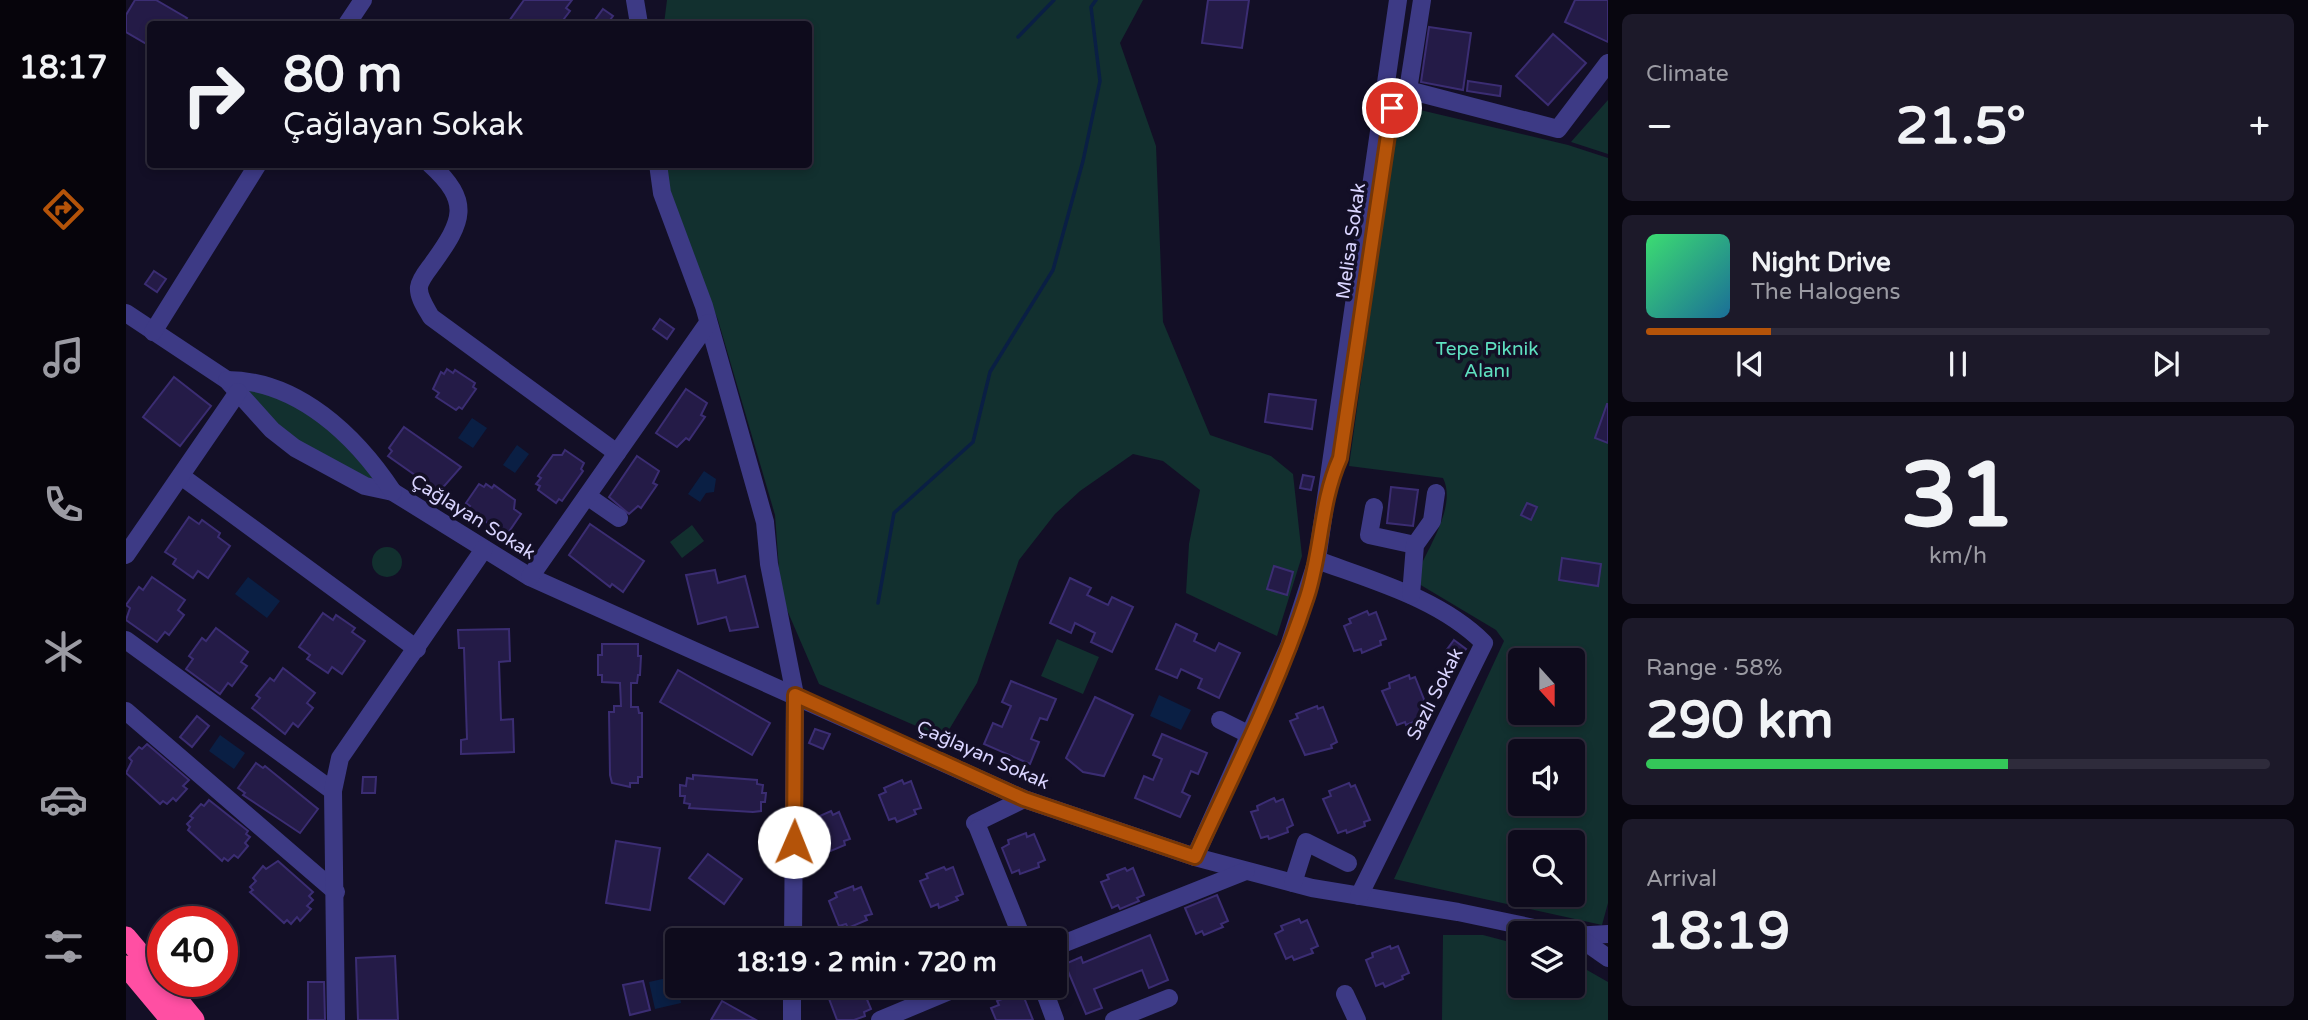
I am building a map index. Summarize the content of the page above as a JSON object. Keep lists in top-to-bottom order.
{
  "streets": {
    "street": ["Melisa Sokak", "Çağlayan Sokak", "Sazlı Sokak"]
  },
  "crossings": [
    ["Melisa Sokak", "Çağlayan Sokak"],
    ["Melisa Sokak", "Sazlı Sokak"],
    ["Çağlayan Sokak", "Sazlı Sokak"]
  ],
  "parks": ["Tepe Piknik Alanı"],
  "north": "bottom",
  "page": {
    "tabs": "18:17",
    "tile": [
      "Climate",
      ["31", "km/h"],
      ["Range · 58%", "290 km"],
      ["Arrival", "18:19"]
    ],
    "turn": ["80 m", "Çağlayan Sokak"],
    "heat": ["−", "21.5°", "+"],
    "song": ["Night Drive", "The Halogens"],
    "limit": "40",
    "trip": "18:19 · 2 min · 720 m"
  }
}
